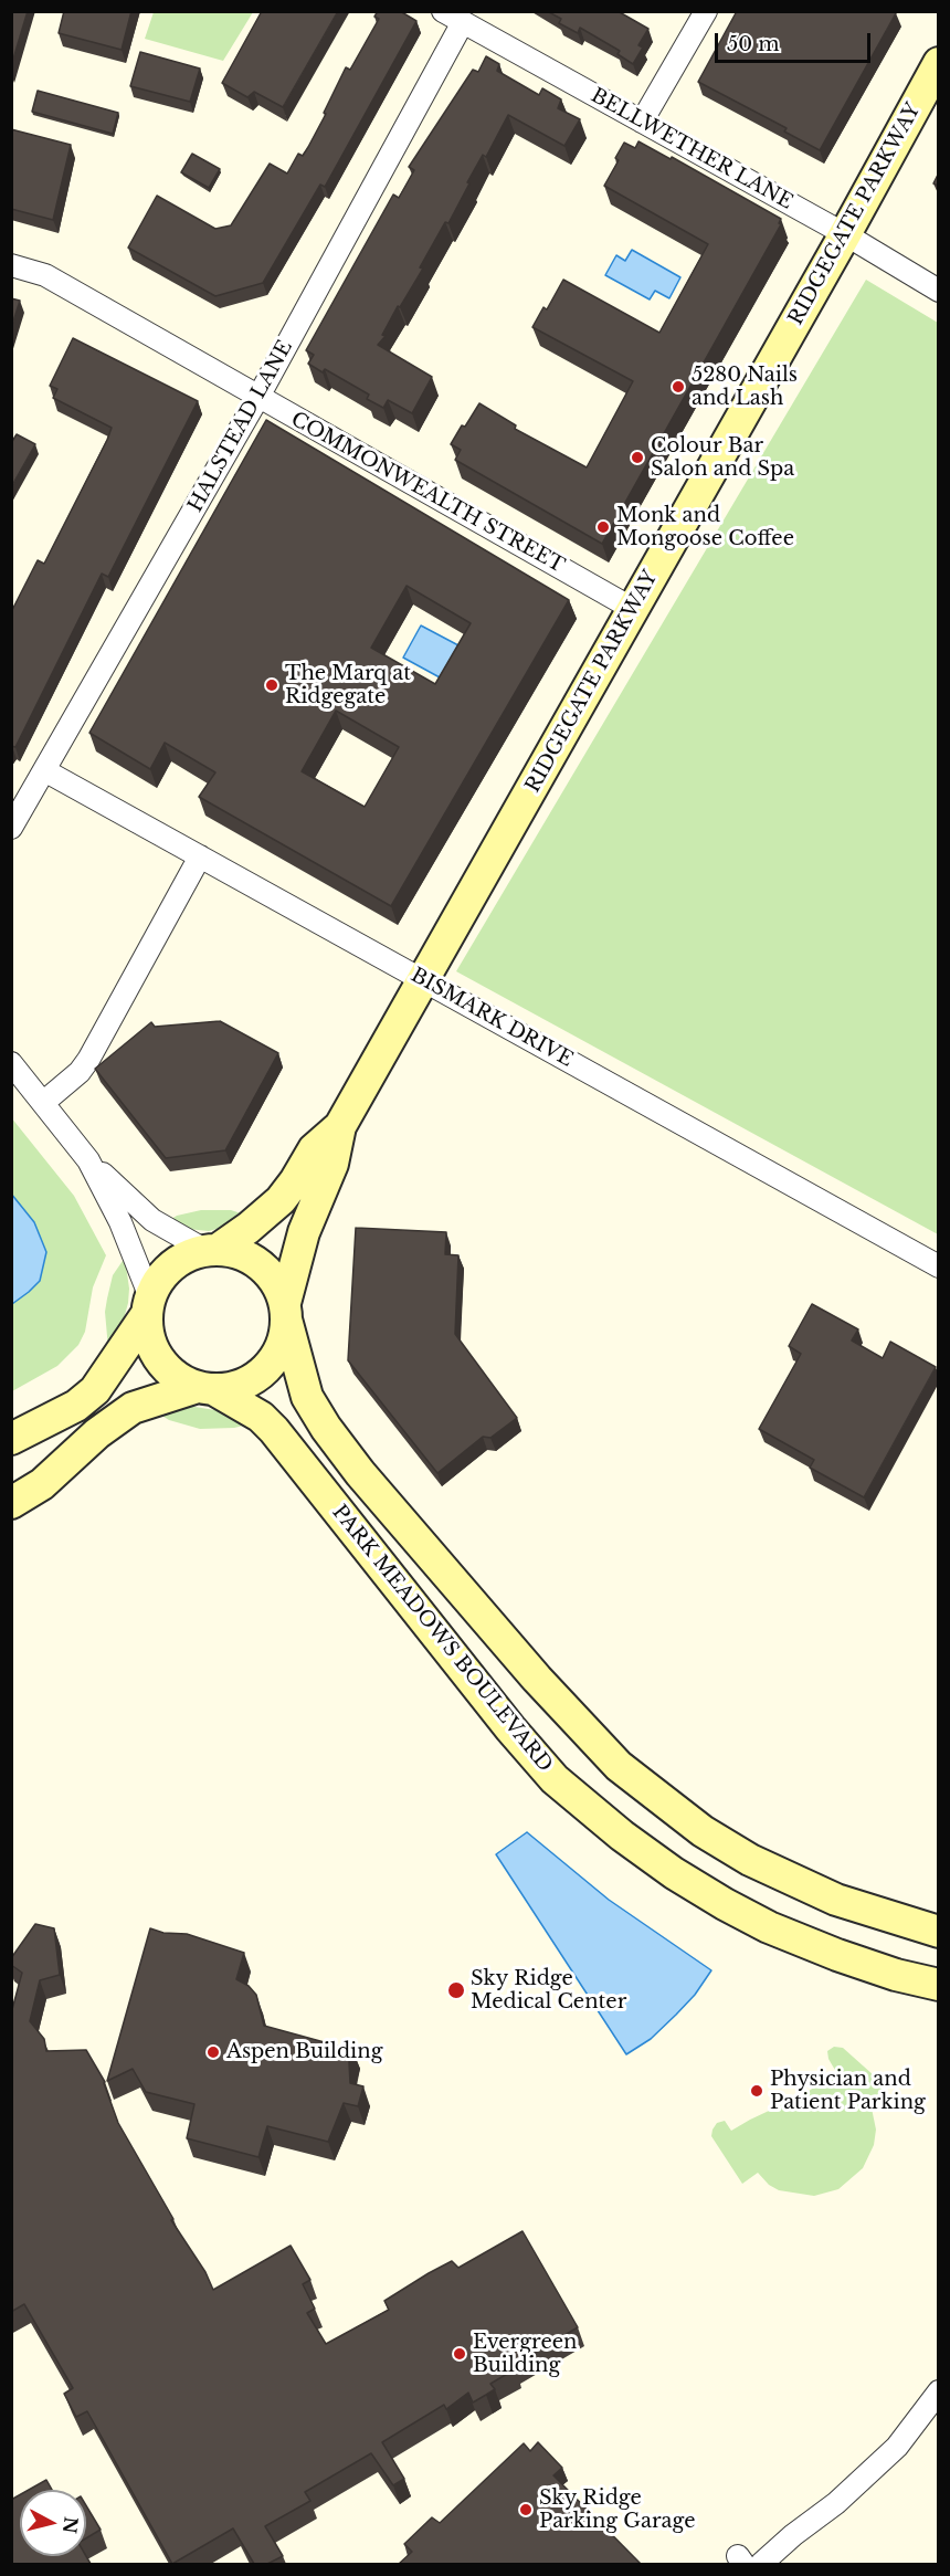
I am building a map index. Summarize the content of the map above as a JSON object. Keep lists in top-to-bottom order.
{
  "streets": {
    "main road": ["RIDGEGATE PARKWAY", "PARK MEADOWS BOULEVARD"],
    "street": [
      "BELLWETHER LANE",
      "HALSTEAD LANE",
      "COMMONWEALTH STREET",
      "BISMARK DRIVE"
    ]
  },
  "crossings": [
    ["BELLWETHER LANE", "RIDGEGATE PARKWAY"],
    ["BELLWETHER LANE", "HALSTEAD LANE"],
    ["RIDGEGATE PARKWAY", "COMMONWEALTH STREET"],
    ["RIDGEGATE PARKWAY", "BISMARK DRIVE"],
    ["RIDGEGATE PARKWAY", "PARK MEADOWS BOULEVARD"],
    ["HALSTEAD LANE", "COMMONWEALTH STREET"],
    ["HALSTEAD LANE", "BISMARK DRIVE"]
  ],
  "places": [
    "5280 Nails and Lash",
    "Colour Bar Salon and Spa",
    "Monk and Mongoose Coffee",
    "The Marq at Ridgegate",
    "Sky Ridge Medical Center",
    "Aspen Building",
    "Physician and Patient Parking",
    "Evergreen Building",
    "Sky Ridge Parking Garage"
  ],
  "scale_bar": "50 m",
  "north": "right"
}
